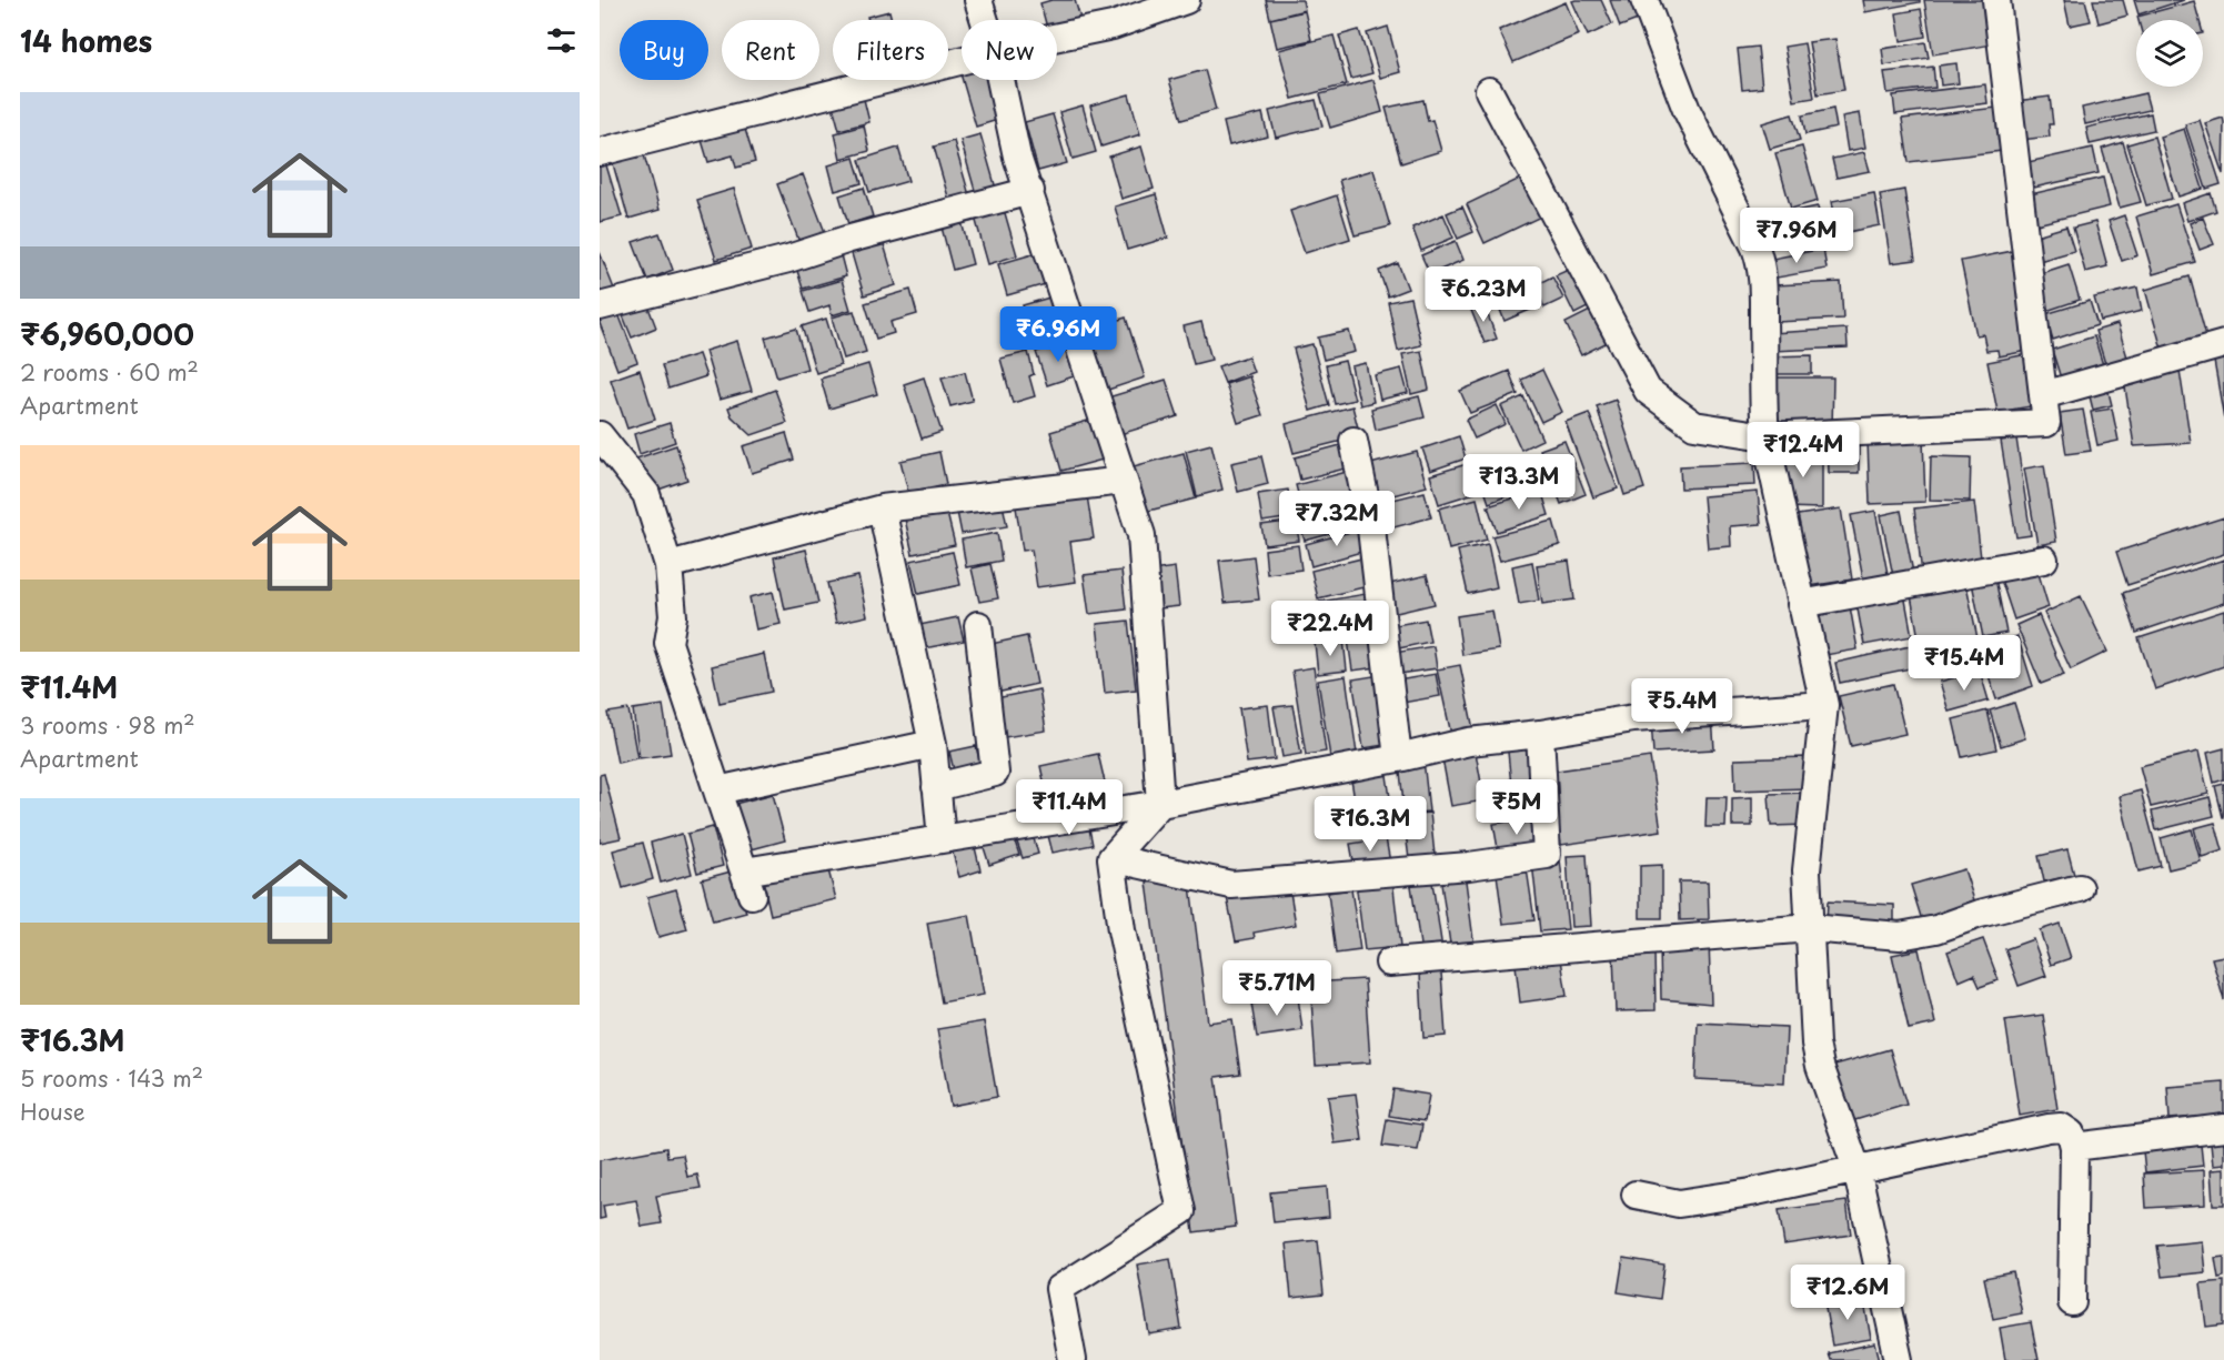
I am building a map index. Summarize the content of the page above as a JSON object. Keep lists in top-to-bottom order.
{
  "page": {
    "heading": "14 homes",
    "chip": [
      "Buy",
      "Rent",
      "Filters",
      "New"
    ],
    "list": [
      {
        "name": "₹6,960,000",
        "note": "2 rooms · 60 m² · Apartment"
      },
      {
        "name": "₹11.4M",
        "note": "3 rooms · 98 m² · Apartment"
      },
      {
        "name": "₹16.3M",
        "note": "5 rooms · 143 m² · House"
      }
    ],
    "price": [
      "₹7.96M",
      "₹6.23M",
      "₹6.96M",
      "₹12.4M",
      "₹13.3M",
      "₹7.32M",
      "₹22.4M",
      "₹15.4M",
      "₹5.4M",
      "₹11.4M",
      "₹5M",
      "₹16.3M",
      "₹5.71M",
      "₹12.6M"
    ]
  }
}
